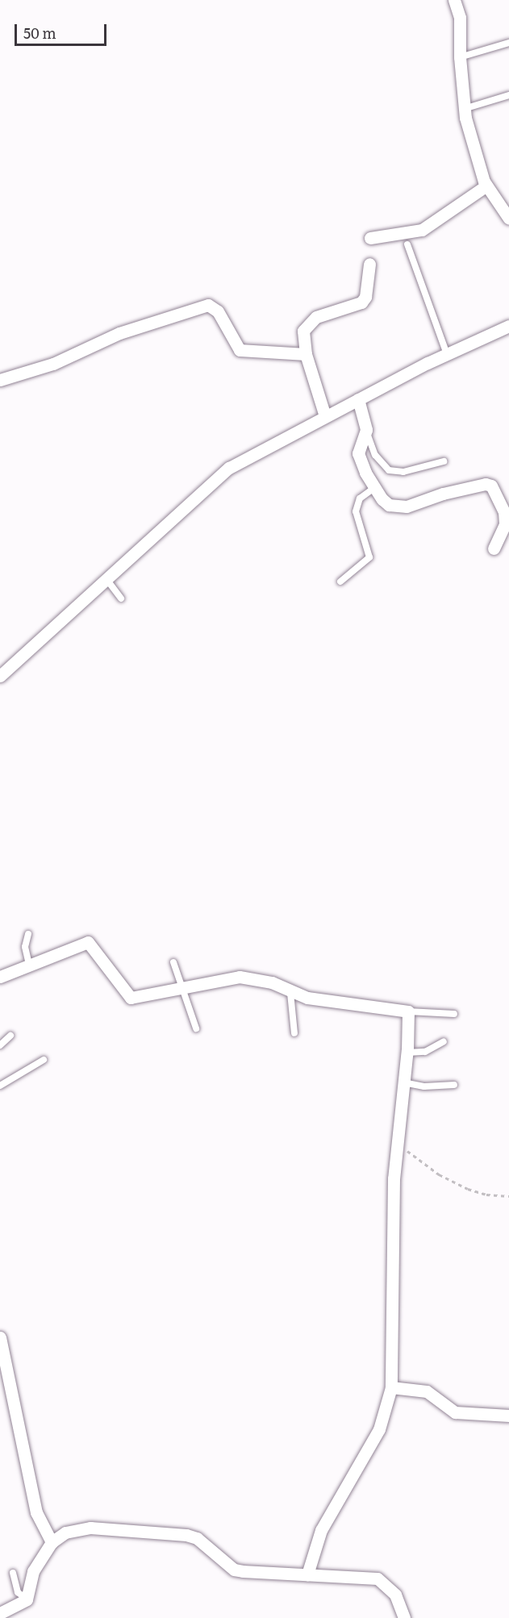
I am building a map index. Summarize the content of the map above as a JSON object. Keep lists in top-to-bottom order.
{
  "scale_bar": "50 m"
}
